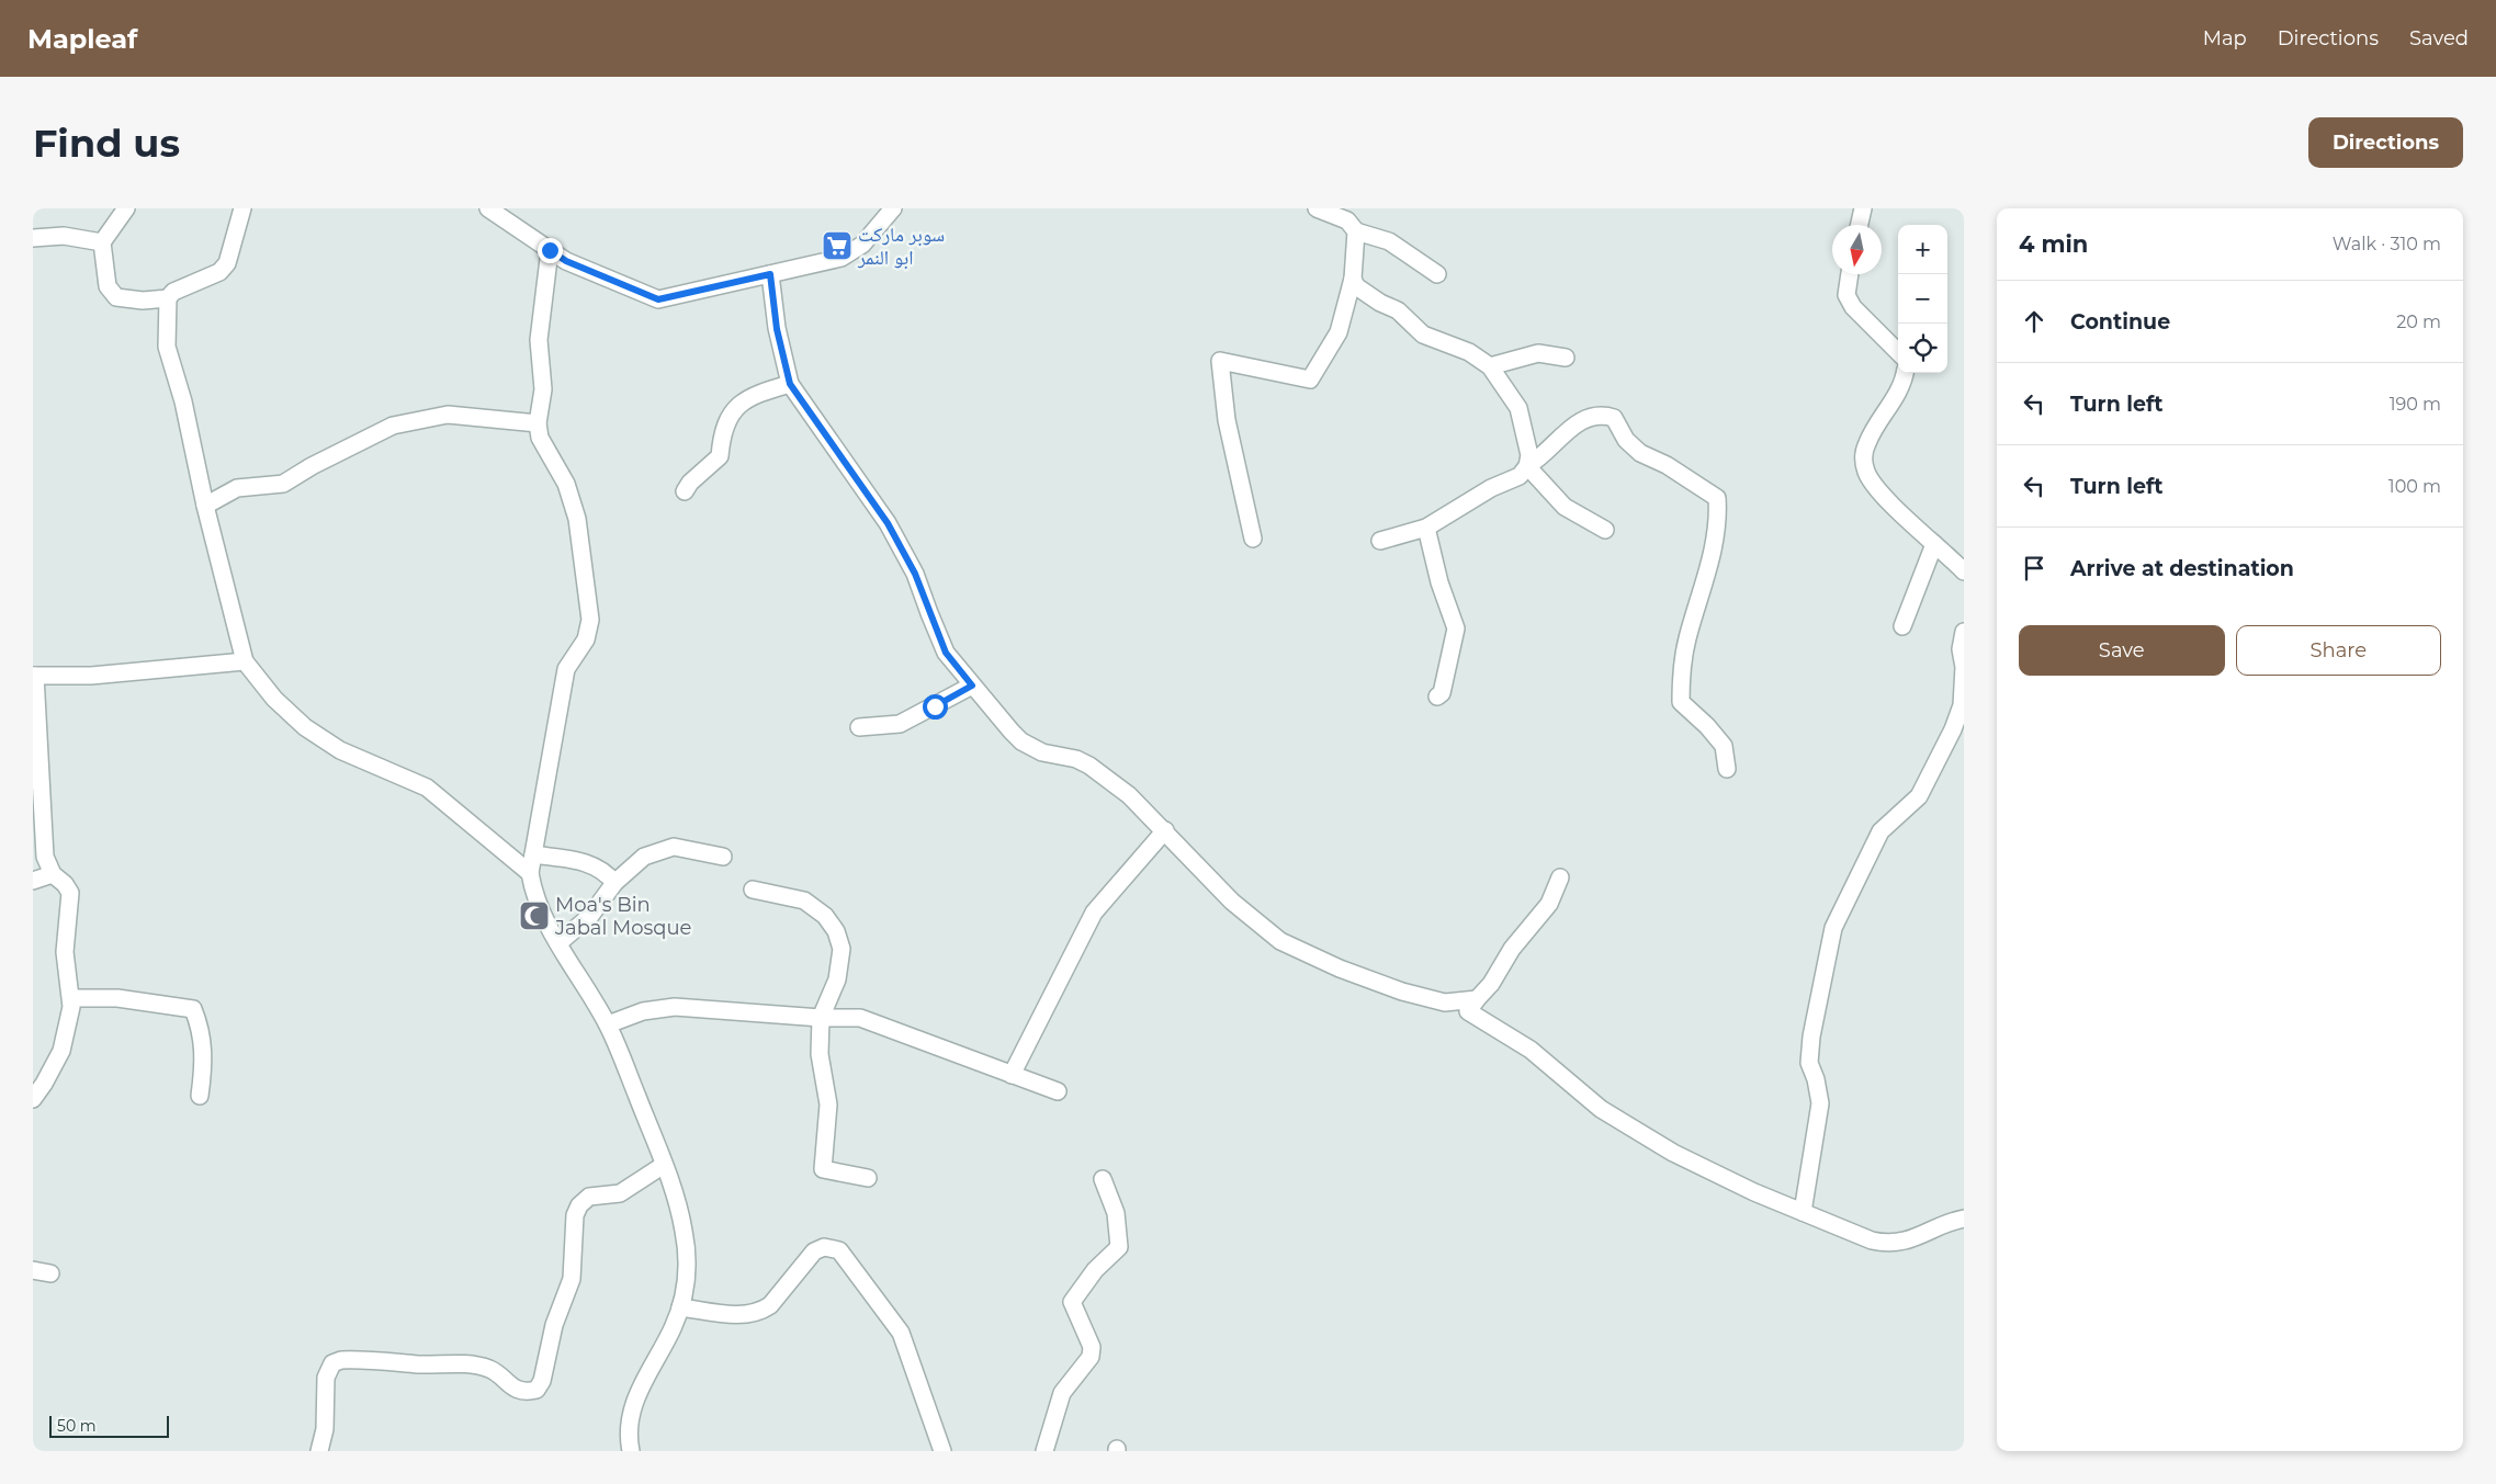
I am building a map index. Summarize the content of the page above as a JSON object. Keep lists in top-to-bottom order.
{
  "places": {
    "supermarket": ["سوبر ماركت ابو النمر"],
    "mosque": ["Moa's Bin Jabal Mosque"]
  },
  "scale_bar": "50 m",
  "north": "bottom",
  "page": {
    "header": "Mapleaf",
    "nav": ["Map", "Directions", "Saved"],
    "buttons": [
      "Directions",
      ["Save", "Share"]
    ],
    "title": "Find us",
    "heading": ["4 min", "Walk · 310 m"],
    "map_buttons": ["+", "−"],
    "list": [
      ["Continue", "20 m"],
      ["Turn left", "190 m"],
      ["Turn left", "100 m"],
      "Arrive at destination"
    ],
    "scale": "50 m"
  }
}
